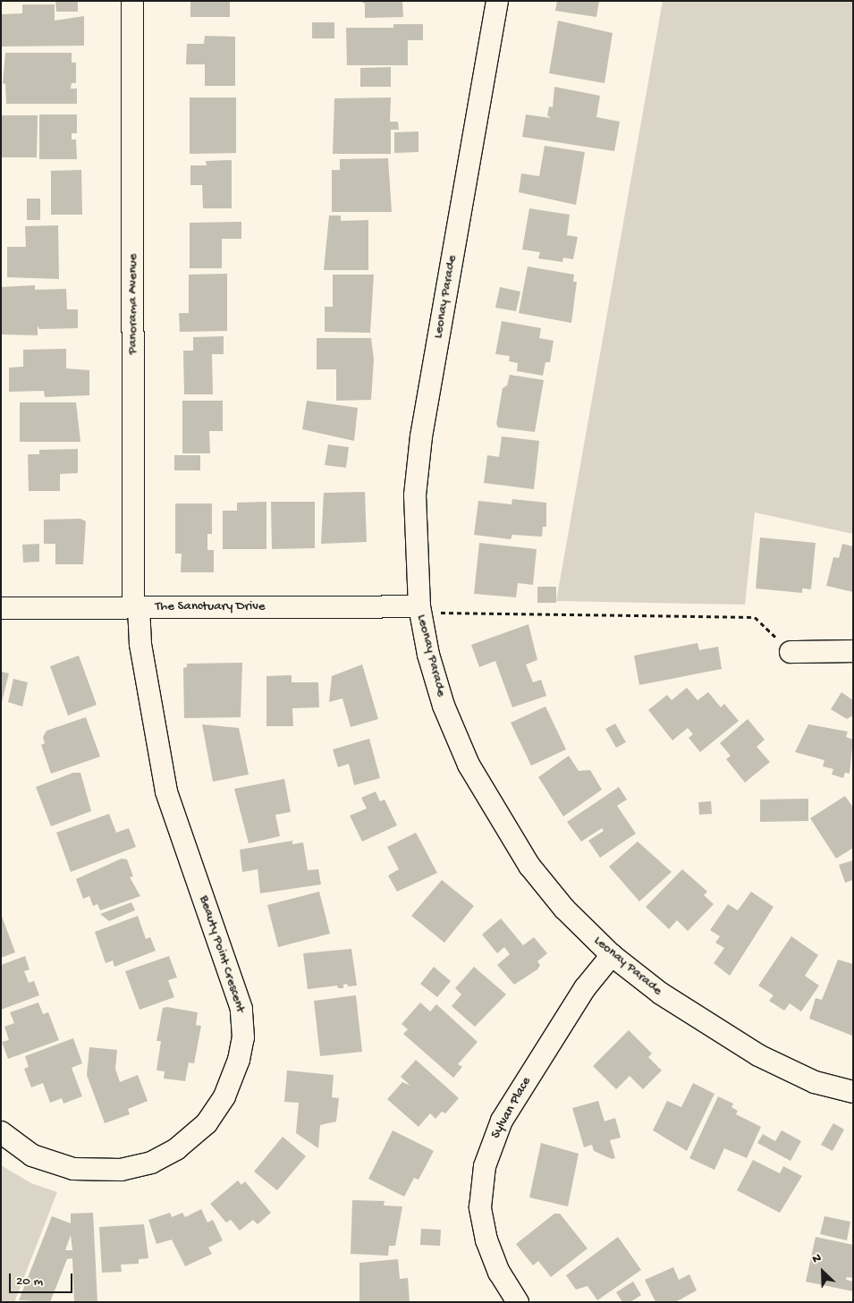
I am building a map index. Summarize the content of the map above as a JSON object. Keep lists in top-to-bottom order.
{
  "streets": {
    "street": [
      "Leonay Parade",
      "Panorama Avenue",
      "The Sanctuary Drive",
      "Beauty Point Crescent",
      "Sylvan Place"
    ]
  },
  "crossings": [
    ["Leonay Parade", "The Sanctuary Drive"],
    ["Leonay Parade", "Sylvan Place"],
    ["Panorama Avenue", "The Sanctuary Drive"],
    ["Panorama Avenue", "Beauty Point Crescent"],
    ["The Sanctuary Drive", "Beauty Point Crescent"]
  ],
  "scale_bar": "20 m",
  "north": "top left"
}
